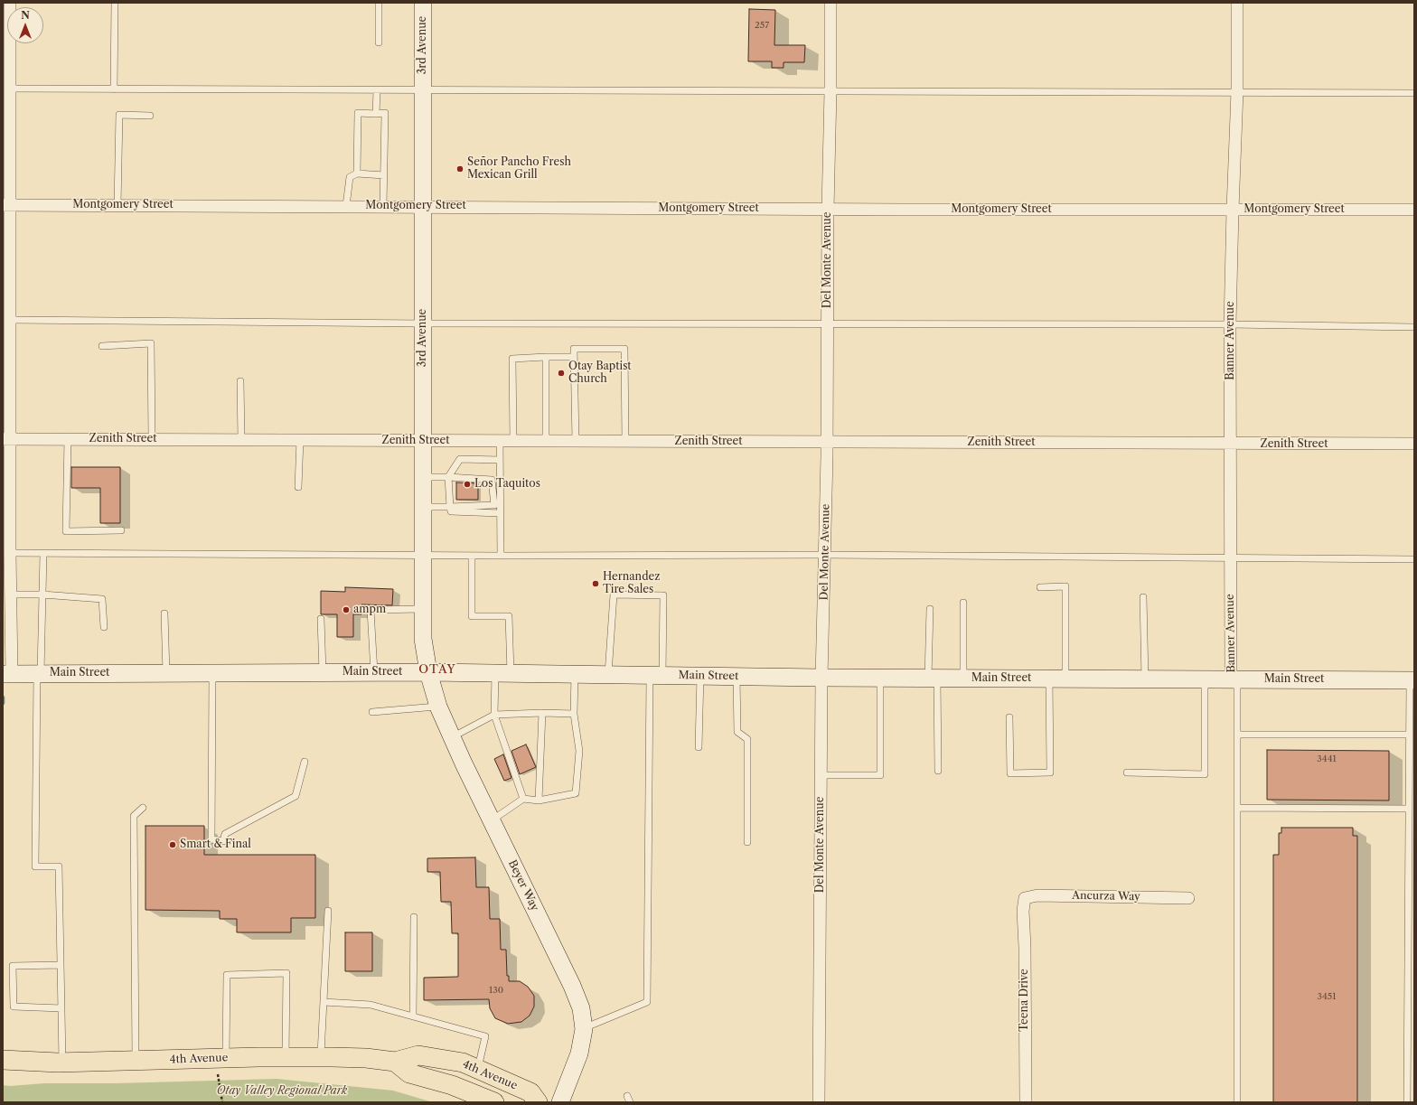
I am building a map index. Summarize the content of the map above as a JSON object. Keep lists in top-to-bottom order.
{
  "streets": {
    "main road": [
      "3rd Avenue",
      "Main Street",
      "Beyer Way",
      "4th Avenue"
    ],
    "street": [
      "Montgomery Street",
      "Del Monte Avenue",
      "Banner Avenue",
      "Zenith Street",
      "Ancurza Way",
      "Teena Drive"
    ]
  },
  "crossings": [
    ["3rd Avenue", "Montgomery Street"],
    ["3rd Avenue", "Zenith Street"],
    ["3rd Avenue", "Main Street"],
    ["3rd Avenue", "Beyer Way"],
    ["Montgomery Street", "Del Monte Avenue"],
    ["Montgomery Street", "Banner Avenue"],
    ["Del Monte Avenue", "Zenith Street"],
    ["Del Monte Avenue", "Main Street"],
    ["Banner Avenue", "Zenith Street"],
    ["Banner Avenue", "Main Street"],
    ["Main Street", "Beyer Way"],
    ["Ancurza Way", "Teena Drive"]
  ],
  "districts": ["OTAY"],
  "parks": ["Otay Valley Regional Park"],
  "places": [
    "Señor Pancho Fresh Mexican Grill",
    "Otay Baptist Church",
    "Los Taquitos",
    "Hernandez Tire Sales",
    "ampm",
    "Smart & Final"
  ],
  "house_numbers": [
    "257",
    "3441",
    "130",
    "3451"
  ],
  "north": "top"
}
